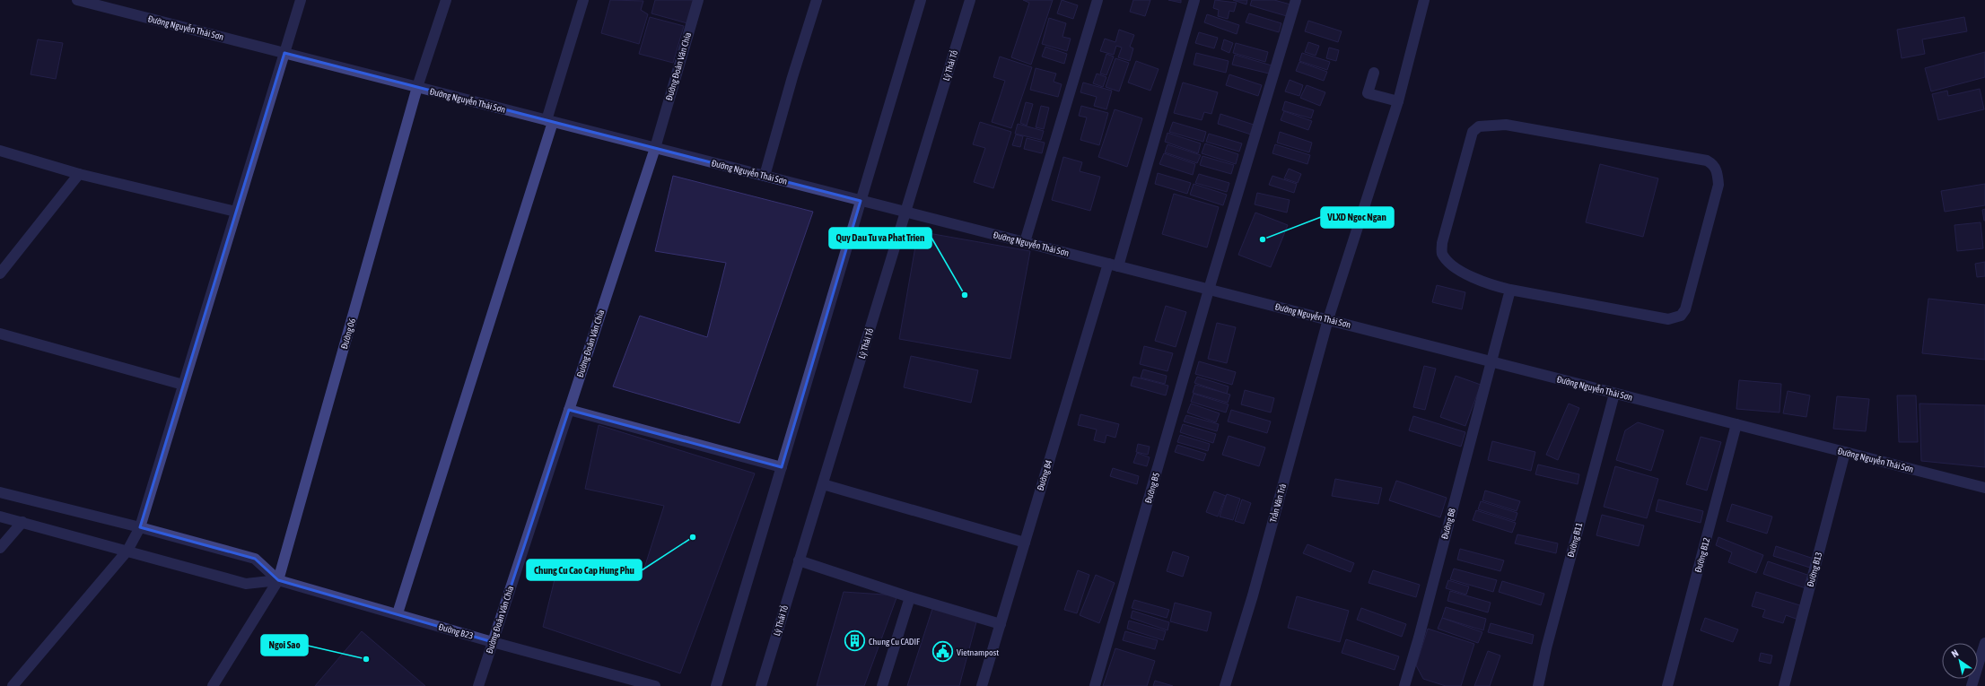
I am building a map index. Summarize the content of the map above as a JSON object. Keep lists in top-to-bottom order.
{
  "streets": {
    "street": [
      "Đường Nguyễn Thái Sơn",
      "Lý Thái Tổ",
      "Đường Đoàn Văn Chia",
      "Đường 06",
      "Đường B4",
      "Đường B5",
      "Trần Văn Trà",
      "Đường B8",
      "Đường B11",
      "Đường B12",
      "Đường B13",
      "Đường B23"
    ]
  },
  "crossings": [
    ["Đường Nguyễn Thái Sơn", "Lý Thái Tổ"],
    ["Đường Nguyễn Thái Sơn", "Đường Đoàn Văn Chia"],
    ["Đường Nguyễn Thái Sơn", "Đường 06"],
    ["Đường Nguyễn Thái Sơn", "Đường B4"],
    ["Đường Nguyễn Thái Sơn", "Đường B5"],
    ["Đường Nguyễn Thái Sơn", "Trần Văn Trà"],
    ["Đường Nguyễn Thái Sơn", "Đường B8"],
    ["Đường Nguyễn Thái Sơn", "Đường B11"],
    ["Đường Nguyễn Thái Sơn", "Đường B12"],
    ["Đường Nguyễn Thái Sơn", "Đường B13"],
    ["Đường Đoàn Văn Chia", "Đường B23"],
    ["Đường 06", "Đường B23"]
  ],
  "places": {
    "other": [
      "VLXD Ngoc Ngan",
      "Quy Dau Tu va Phat Trien",
      "Chung Cu Cao Cap Hung Phu",
      "Ngoi Sao"
    ],
    "building": ["Chung Cu CADIF"],
    "public building": ["Vietnampost"]
  },
  "north": "top left"
}
